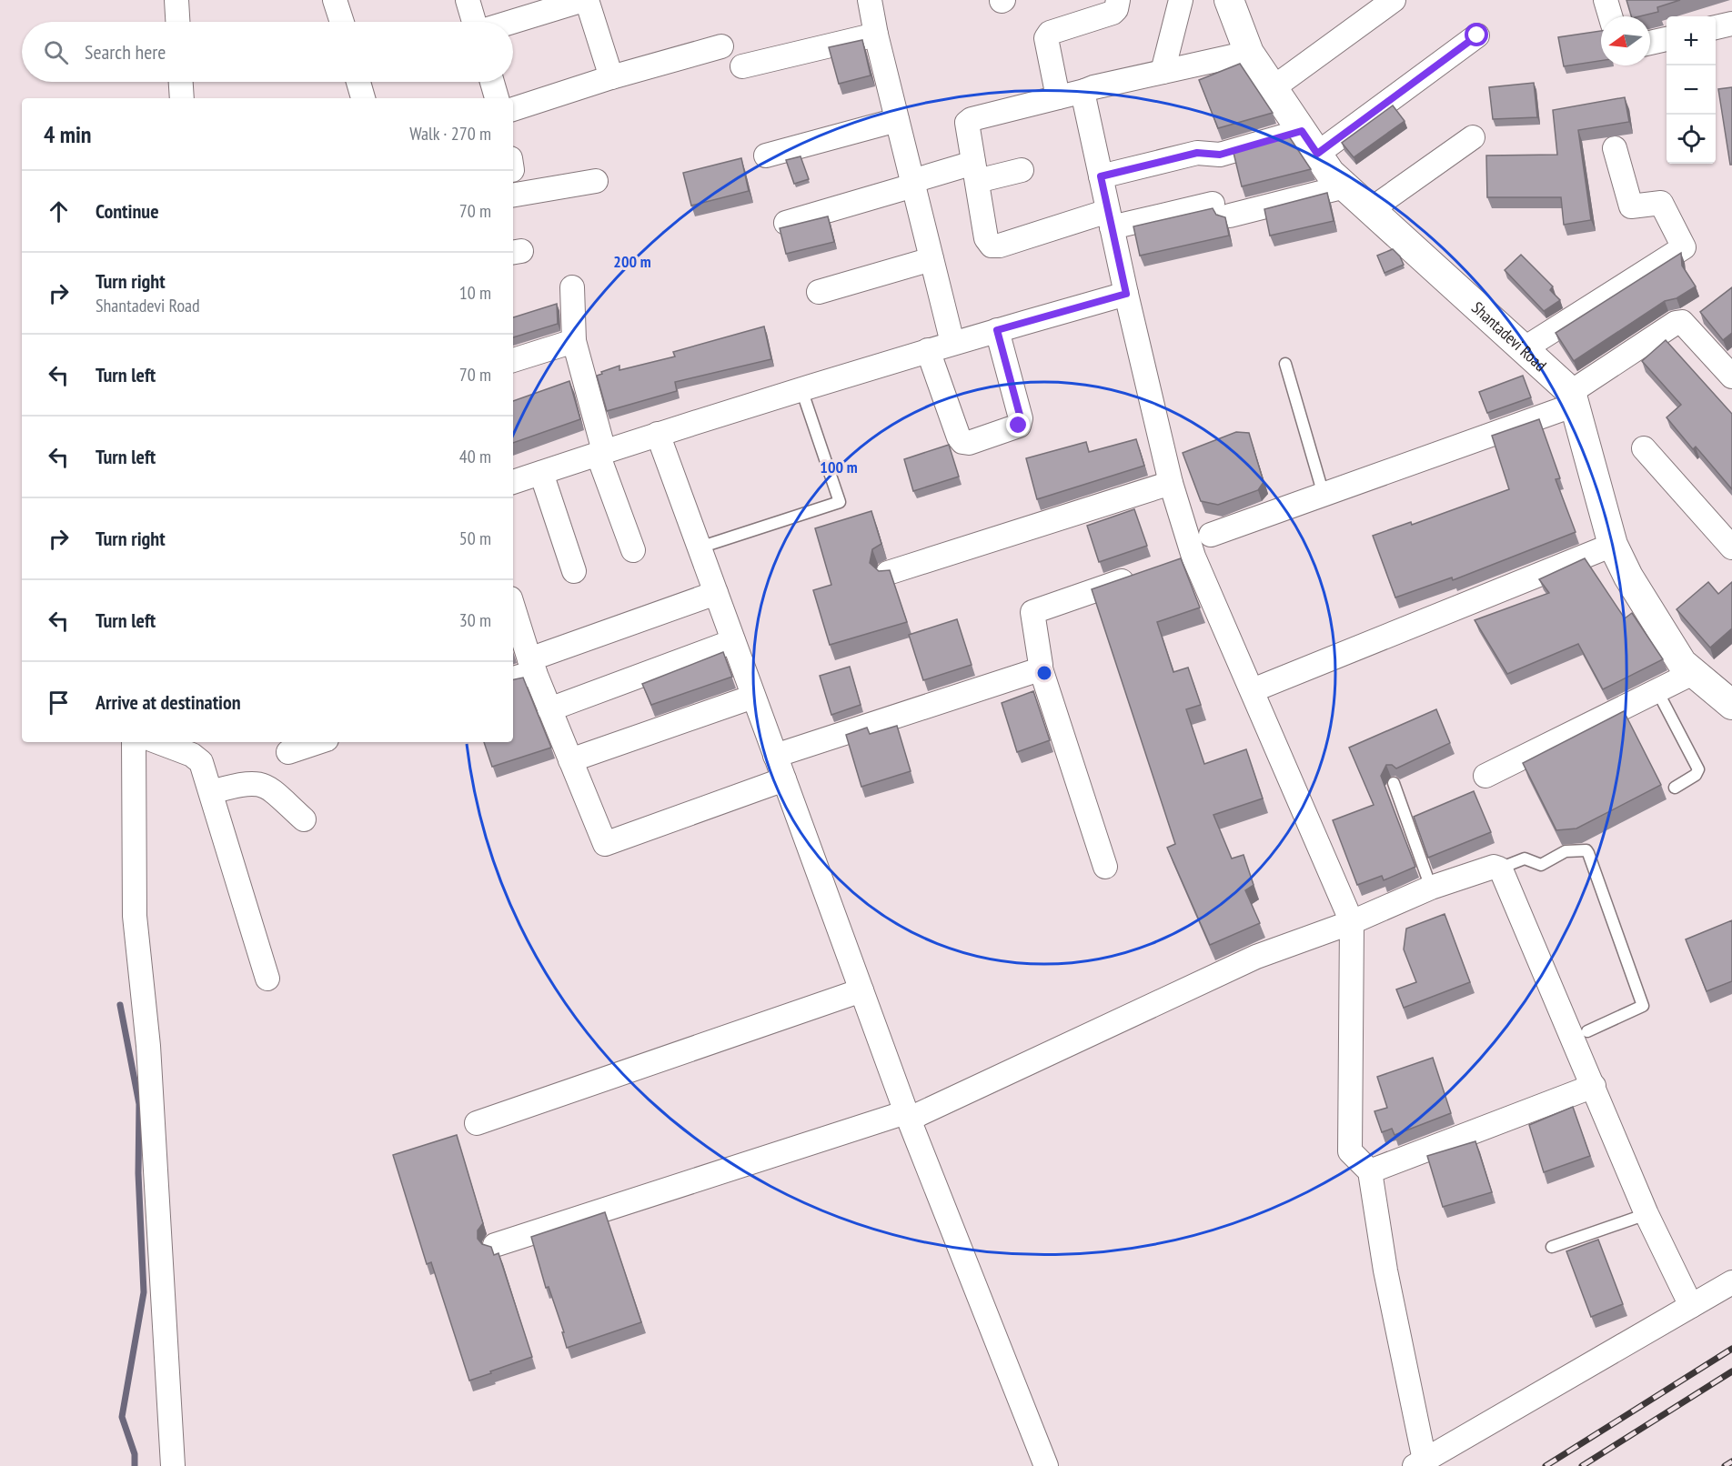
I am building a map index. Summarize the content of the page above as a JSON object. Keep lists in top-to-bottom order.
{
  "streets": {
    "street": ["Shantadevi Road"]
  },
  "north": "left",
  "page": {
    "map_buttons": ["+", "−"],
    "search": "Search here",
    "heading": ["4 min", "Walk · 270 m"],
    "list": [
      ["Continue", "70 m"],
      ["Turn right", "Shantadevi Road", "10 m"],
      ["Turn left", "70 m"],
      ["Turn left", "40 m"],
      ["Turn right", "50 m"],
      ["Turn left", "30 m"],
      "Arrive at destination"
    ]
  },
  "rings": ["200 m", "100 m"]
}
